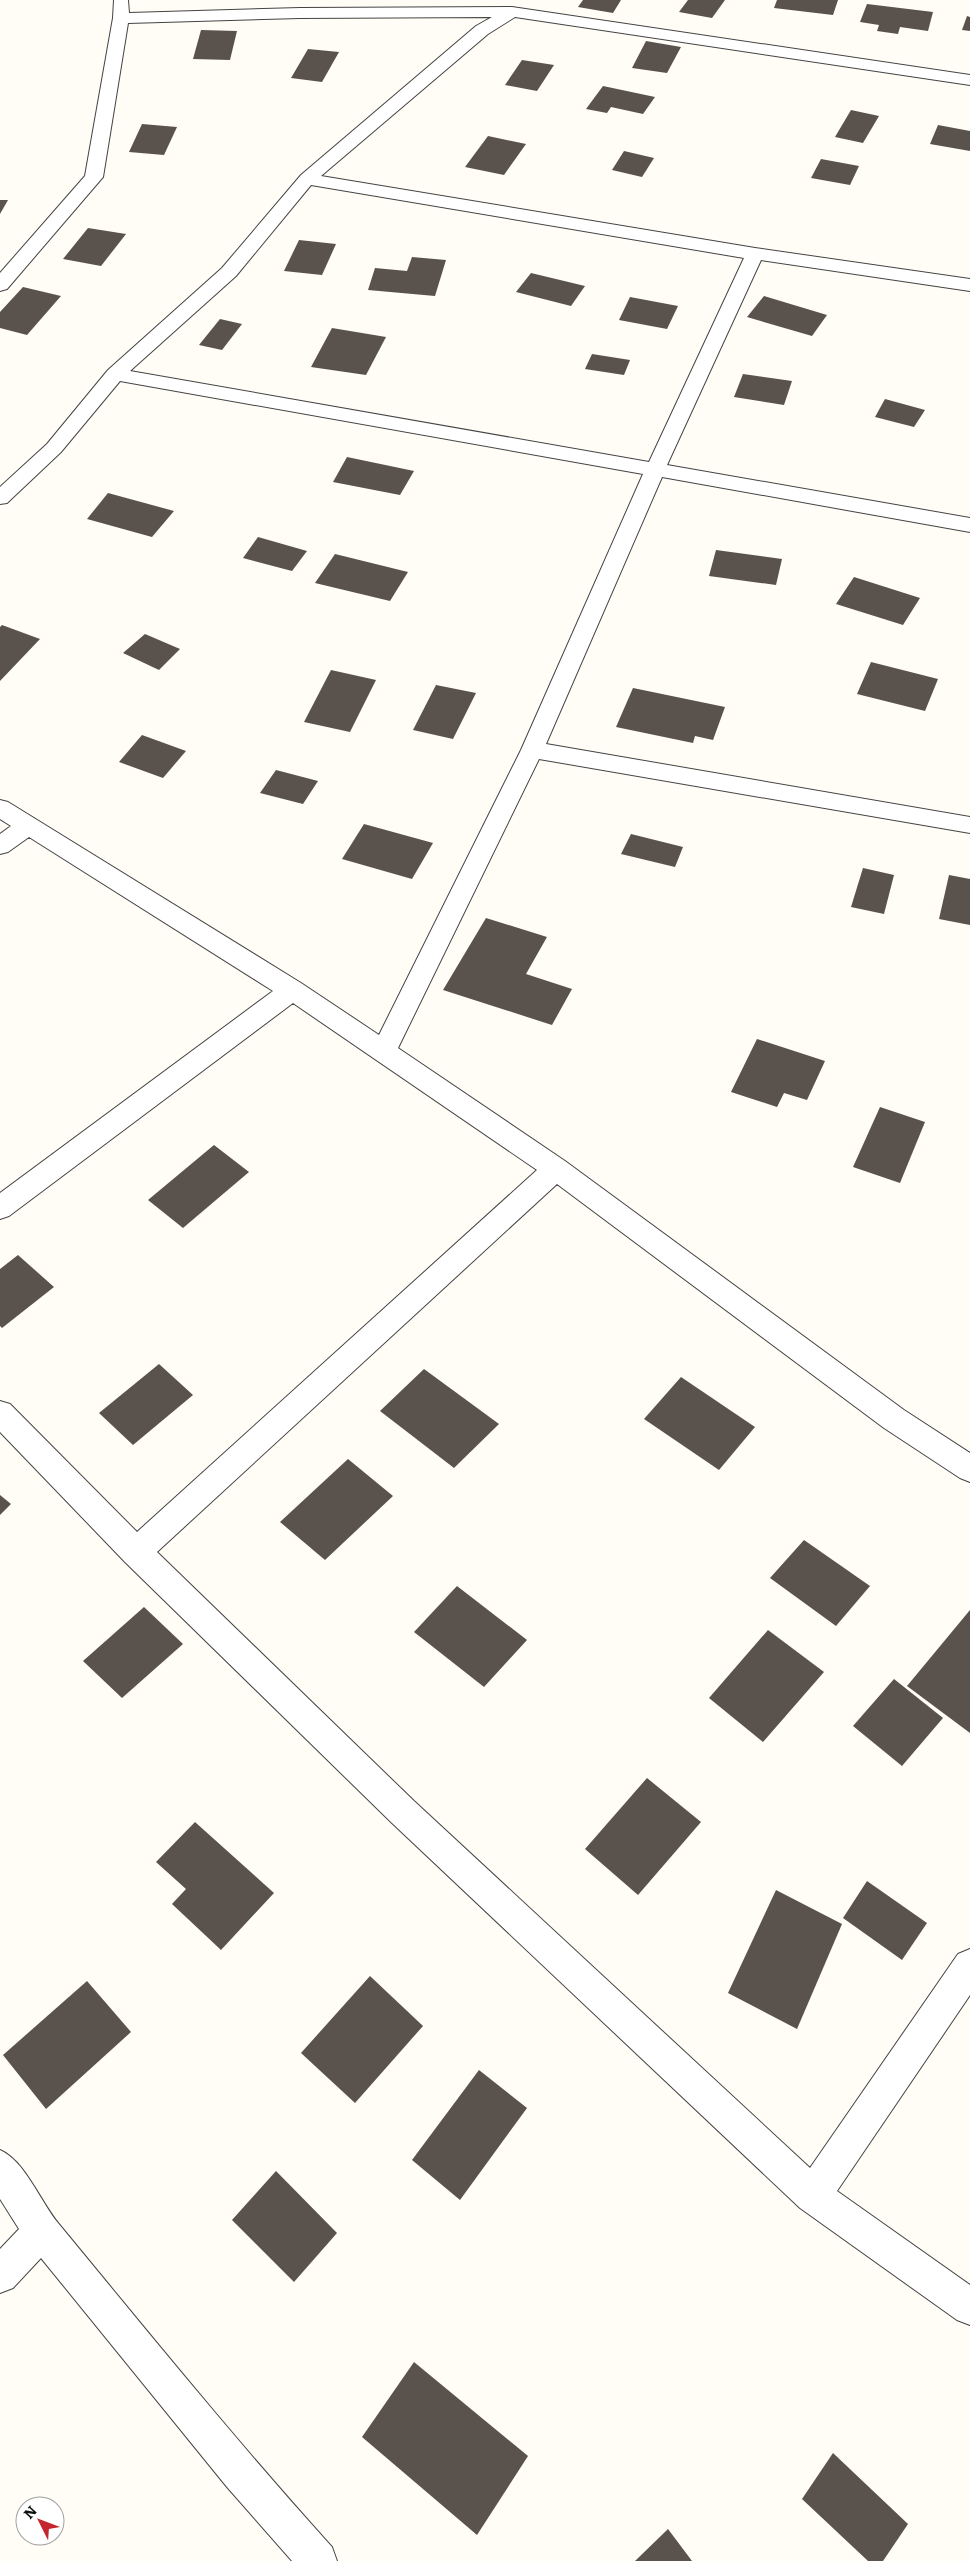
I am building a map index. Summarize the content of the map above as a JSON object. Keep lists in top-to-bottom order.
{
  "north": "top left"
}
